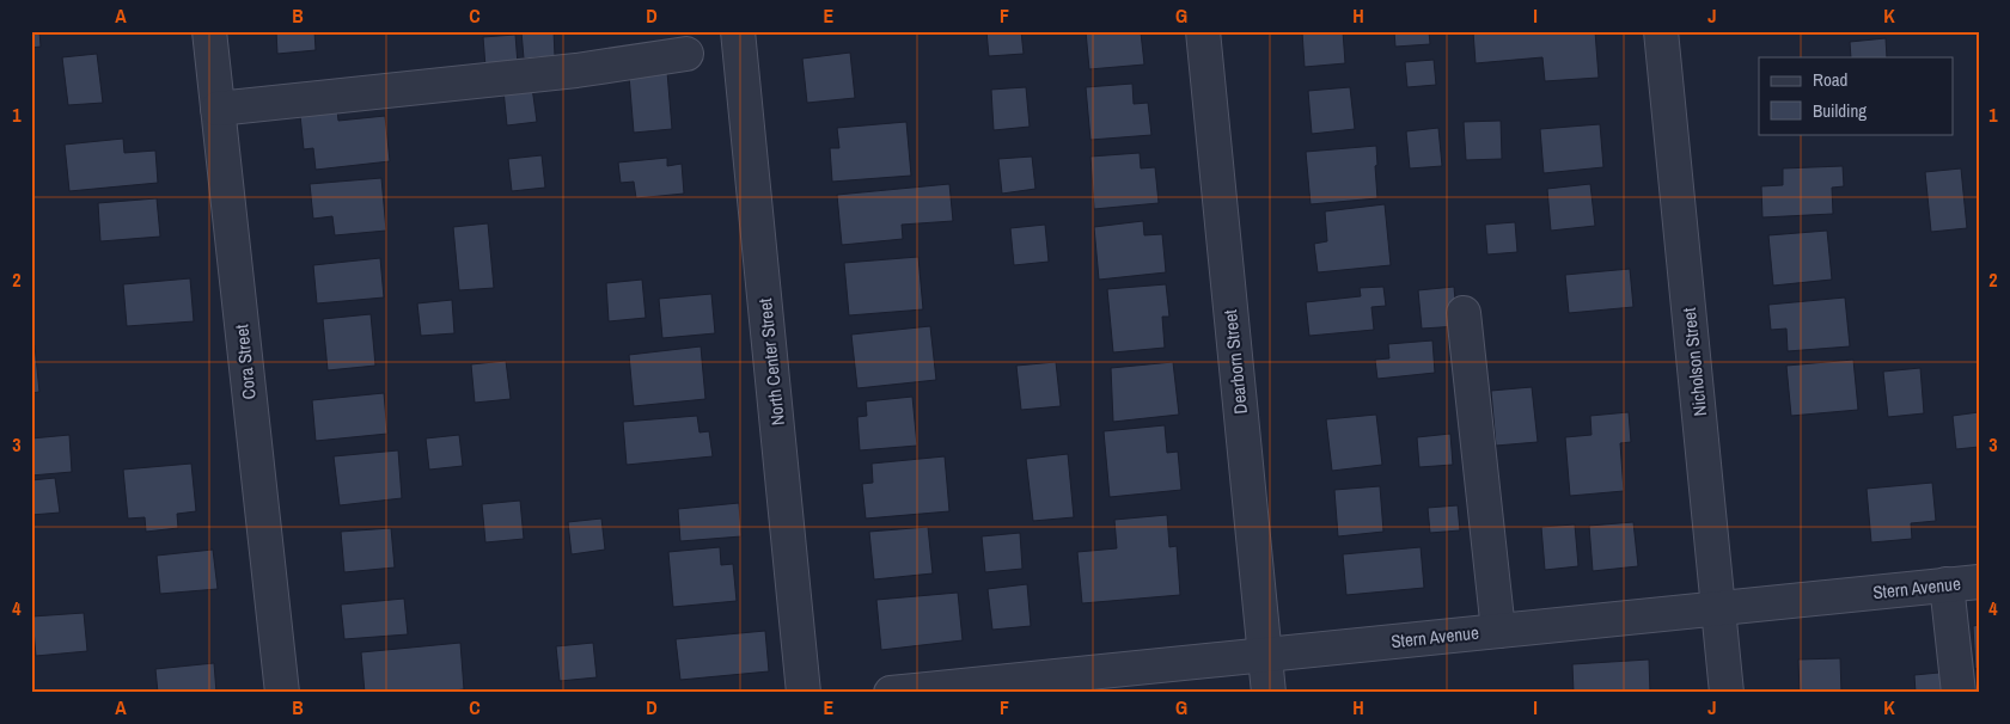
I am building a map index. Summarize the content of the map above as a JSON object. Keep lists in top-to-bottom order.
{
  "streets": {
    "street": [
      "Cora Street",
      "North Center Street",
      "Dearborn Street",
      "Nicholson Street",
      "Stern Avenue"
    ]
  },
  "crossings": [
    ["Dearborn Street", "Stern Avenue"],
    ["Nicholson Street", "Stern Avenue"]
  ],
  "legend": ["Road", "Building"],
  "grid": {
    "columns": [
      "A",
      "B",
      "C",
      "D",
      "E",
      "F",
      "G",
      "H",
      "I",
      "J",
      "K"
    ],
    "rows": [
      "1",
      "2",
      "3",
      "4"
    ]
  }
}
